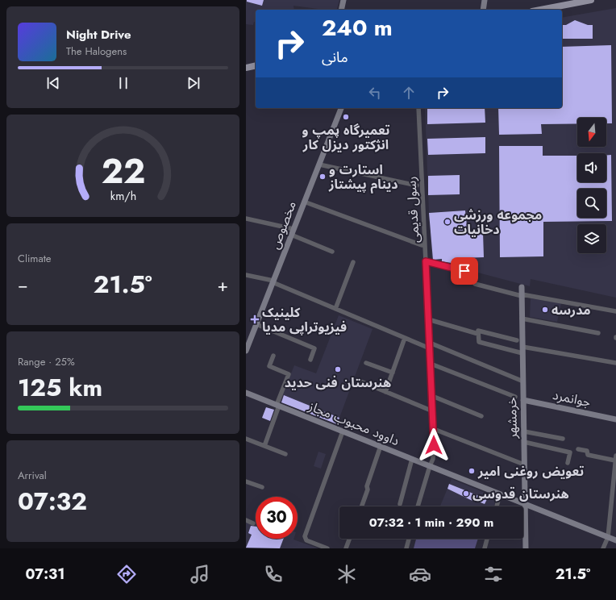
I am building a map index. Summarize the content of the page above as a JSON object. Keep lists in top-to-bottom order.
{
  "streets": {
    "main road": [
      "مخصوص",
      "جوانمرد",
      "خرمشهر",
      "داوود محبوب مجاز"
    ],
    "street": ["رسول قدیمی"]
  },
  "crossings": [
    ["رسول قدیمی", "داوود محبوب مجاز"],
    ["جوانمرد", "خرمشهر"],
    ["خرمشهر", "داوود محبوب مجاز"]
  ],
  "places": {
    "other": [
      "تعمیرگاه پمپ و انژکتور دیزل کار",
      "استارت و دینام پیشتاز",
      "مجموعه ورزشی دخانیات",
      "مدرسه",
      "هنرستان فنی حدید",
      "تعویض روغنی امیر",
      "هنرستان قدوسی"
    ],
    "health": ["کلینیک فیزیوتراپی مدیا"]
  },
  "north": "bottom",
  "page": {
    "turn": ["240 m", "مانی"],
    "song": ["Night Drive", "The Halogens"],
    "tile": [
      "Climate",
      ["Range · 25%", "125 km"],
      ["Arrival", "07:32"]
    ],
    "heat": ["−", "21.5°", "+"],
    "limit": "30",
    "trip": "07:32 · 1 min · 290 m",
    "tabs": ["07:31", "21.5°"],
    "gauge": ["22", "km/h"]
  }
}
